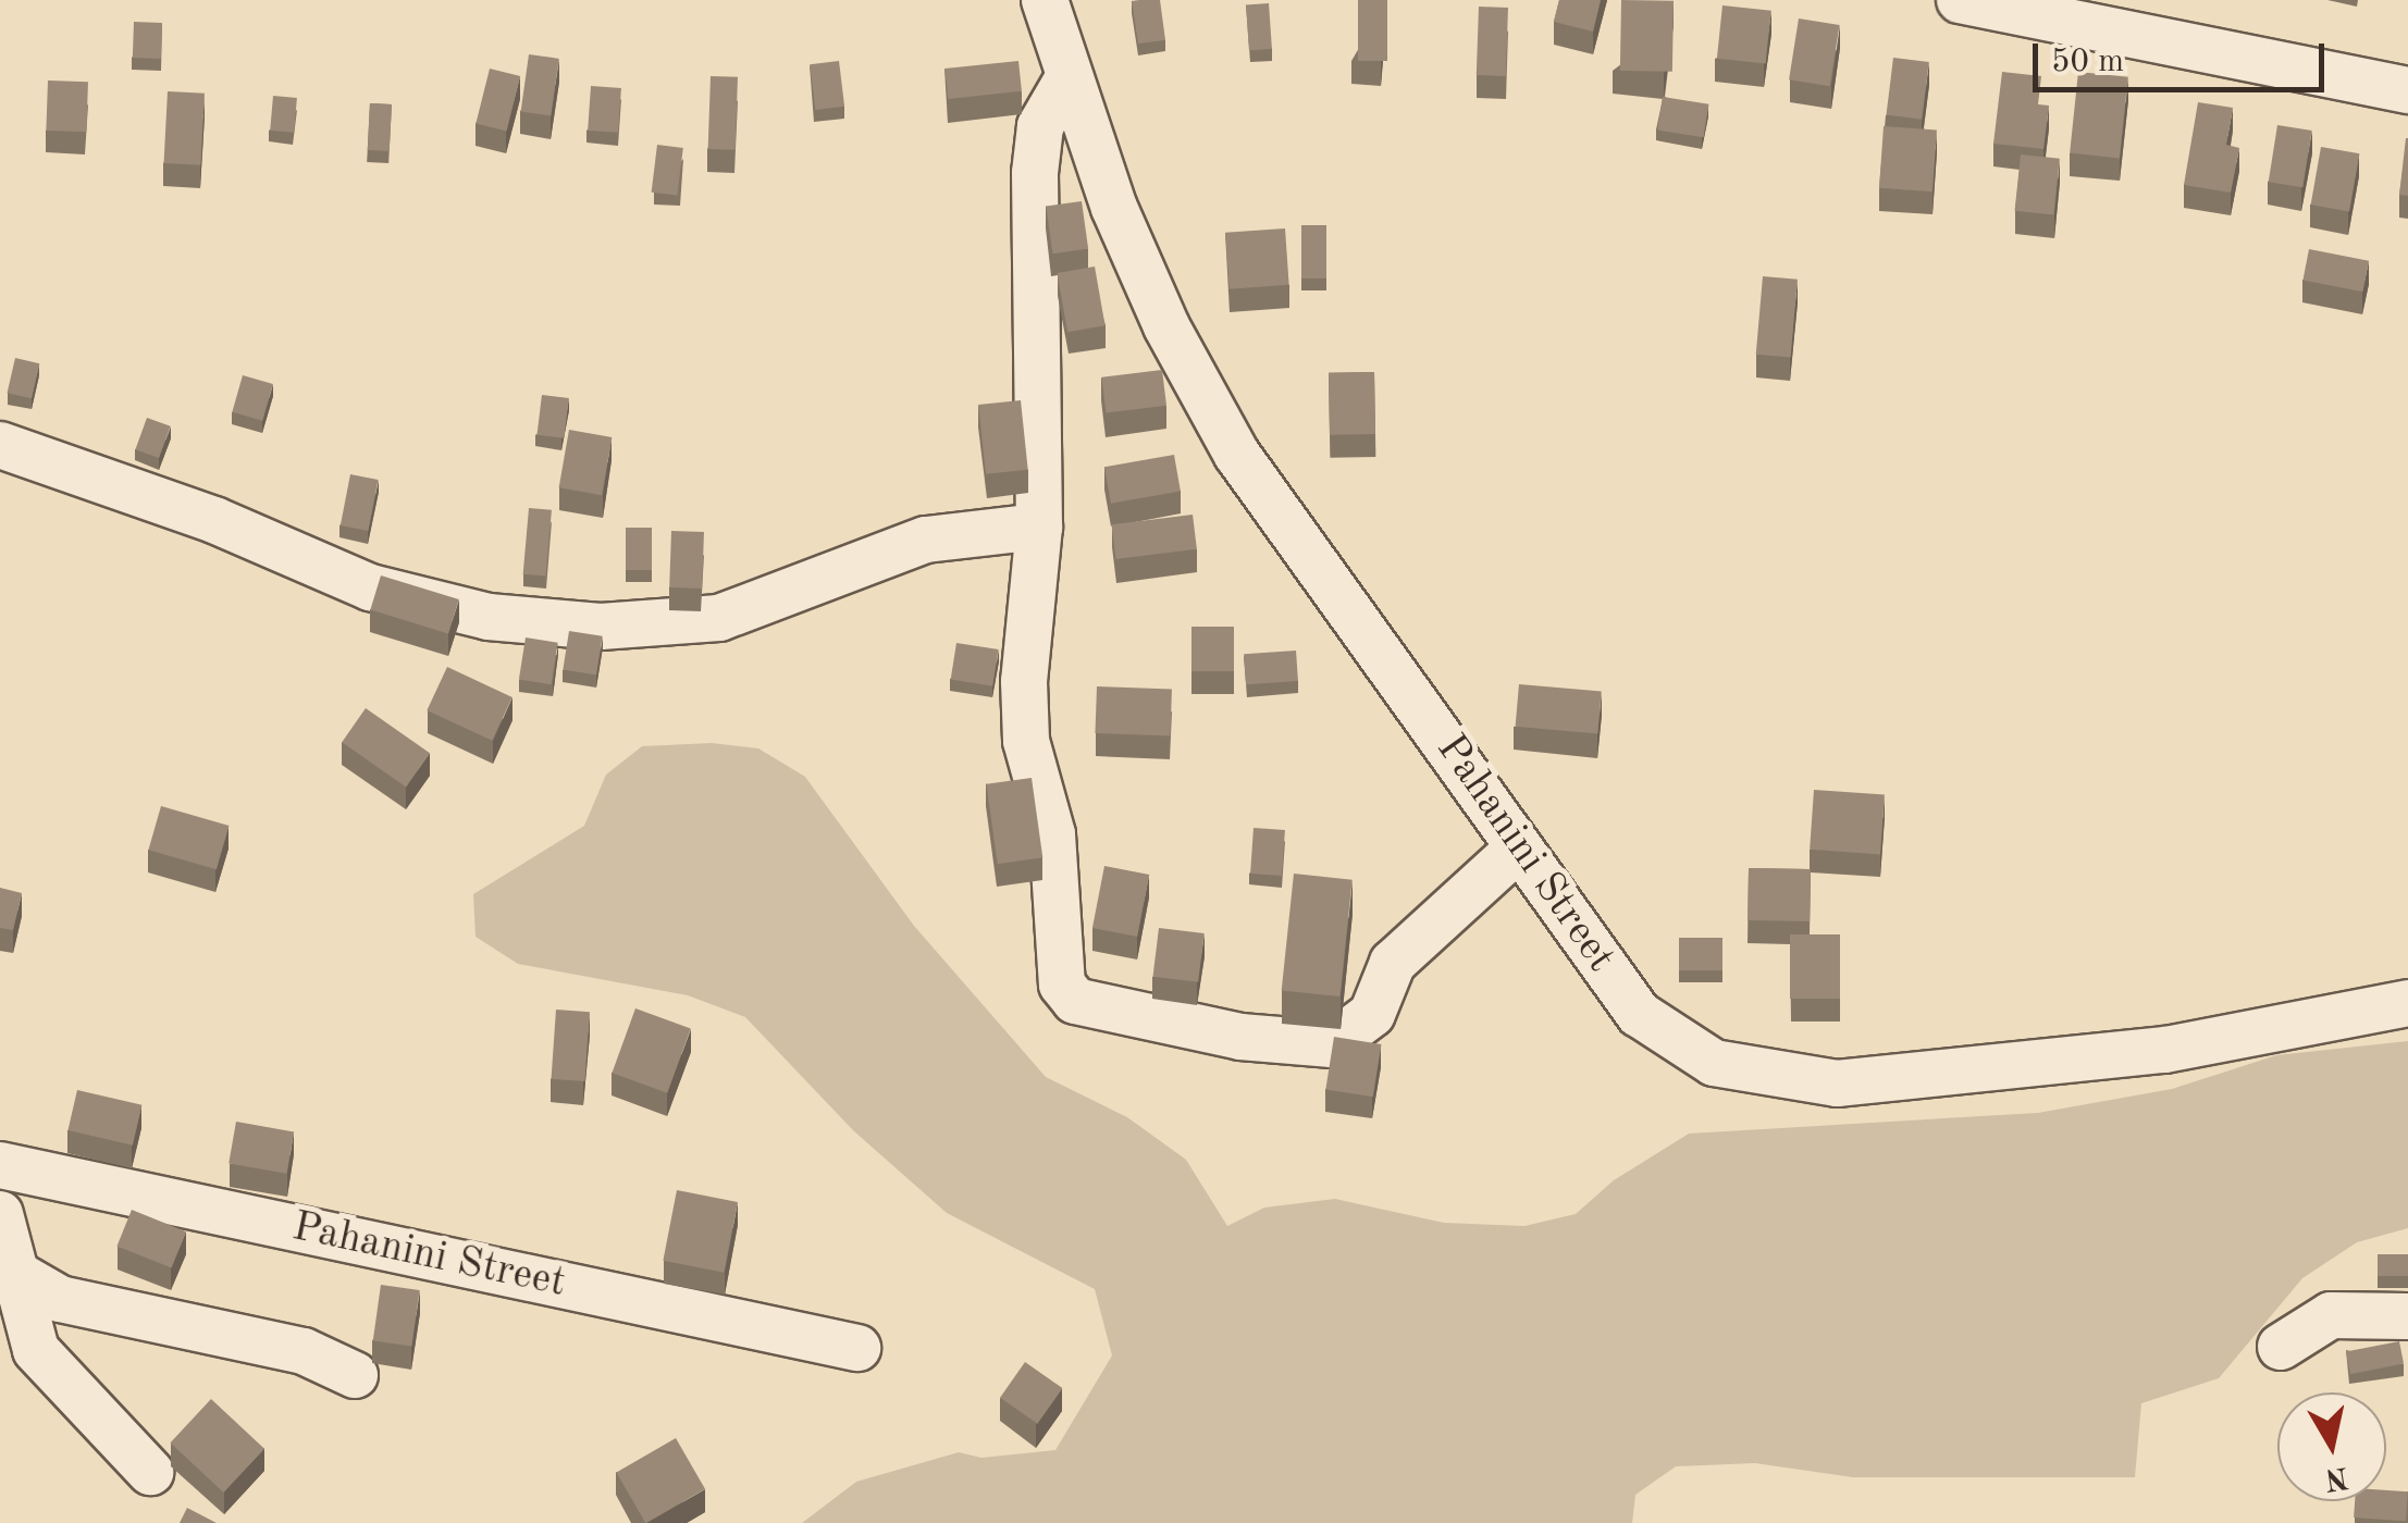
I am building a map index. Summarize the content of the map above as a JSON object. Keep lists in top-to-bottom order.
{
  "streets": {
    "street": ["Pahanini Street"]
  },
  "scale_bar": "50 m",
  "north": "bottom"
}
